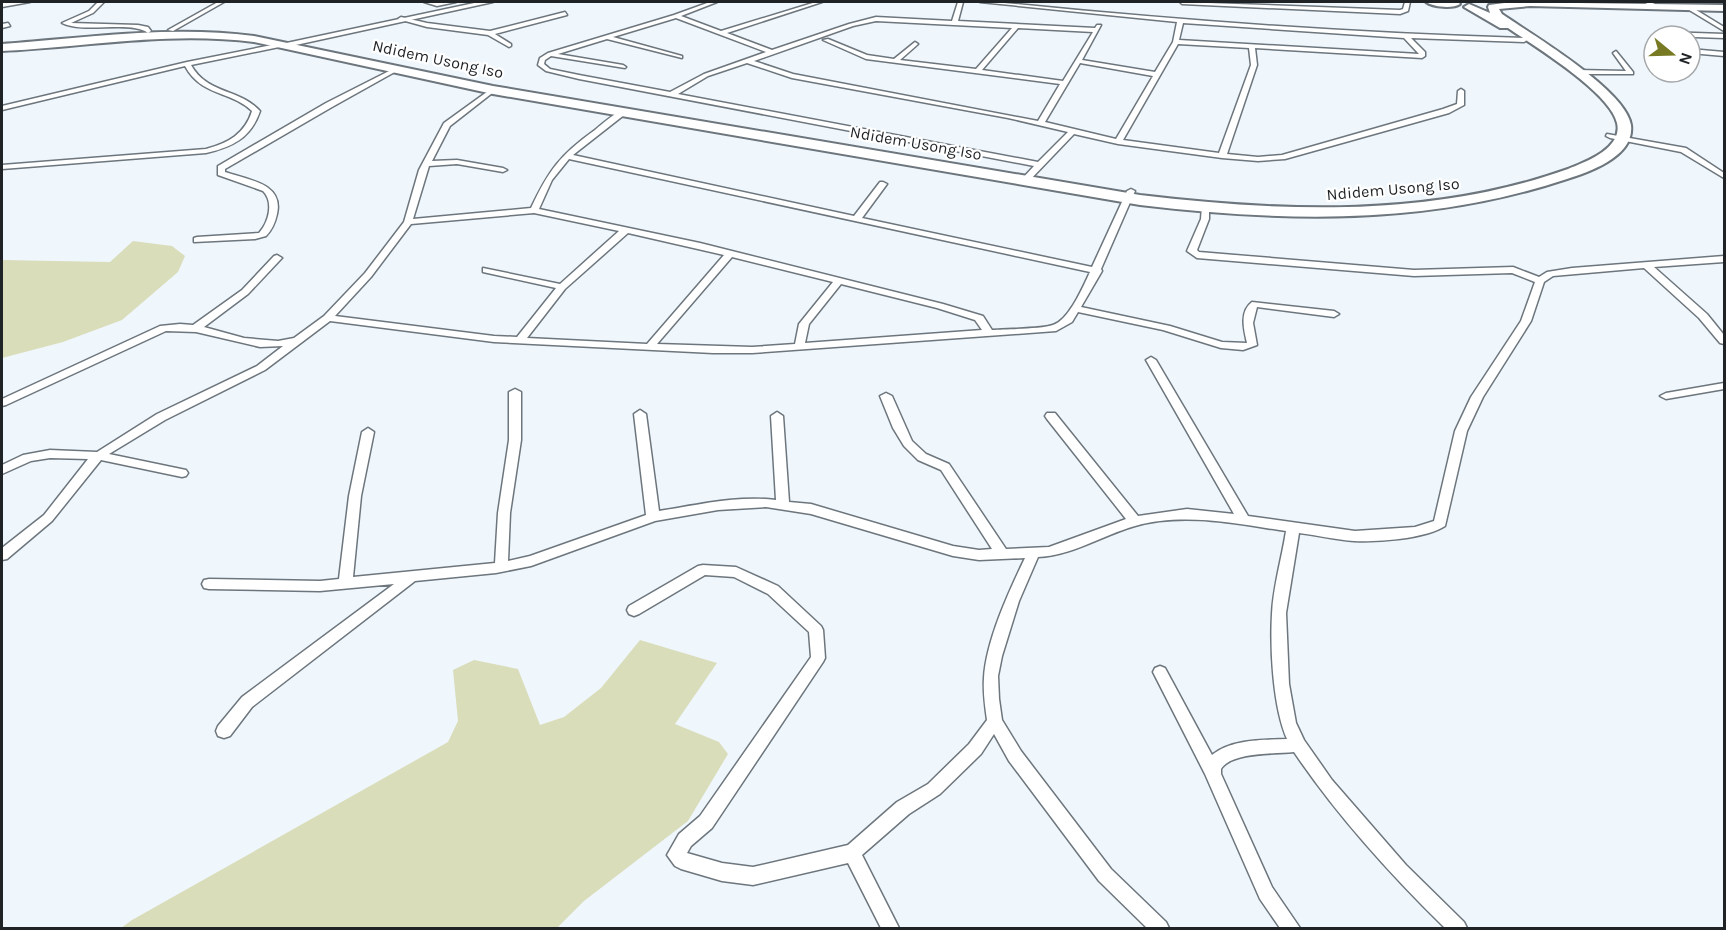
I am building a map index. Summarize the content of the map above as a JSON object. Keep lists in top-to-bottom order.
{
  "streets": {
    "highway": ["Ndidem Usong Iso"]
  },
  "north": "right"
}
